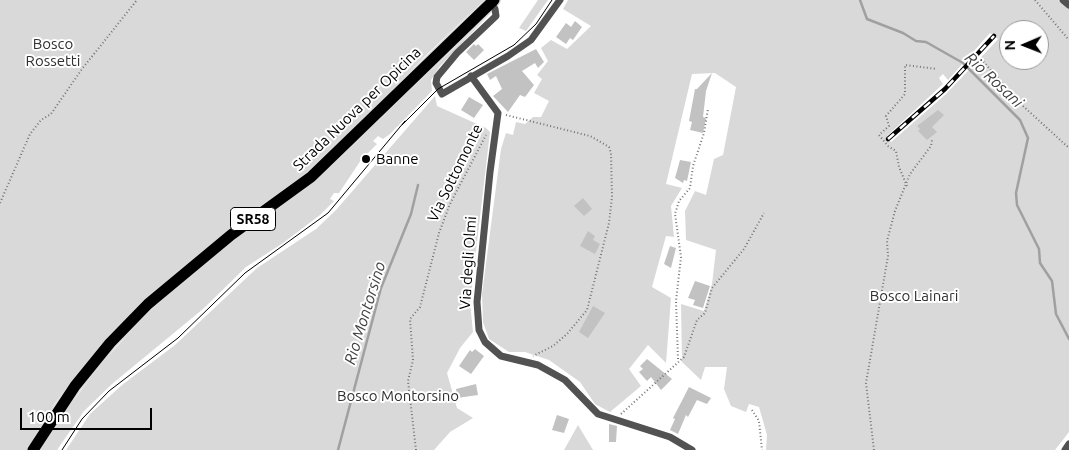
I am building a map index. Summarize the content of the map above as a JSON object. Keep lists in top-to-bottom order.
{
  "streets": {
    "main road": ["Strada Nuova per Opicina", "SR58"],
    "street": ["Via degli Olmi"],
    "path": ["Via Sottomonte"]
  },
  "water": ["Rio Rosani", "Rio Montorsino"],
  "parks": ["Bosco Rossetti", "Bosco Lainari", "Bosco Montorsino"],
  "places": ["Banne"],
  "scale_bar": "100 m",
  "north": "left"
}
